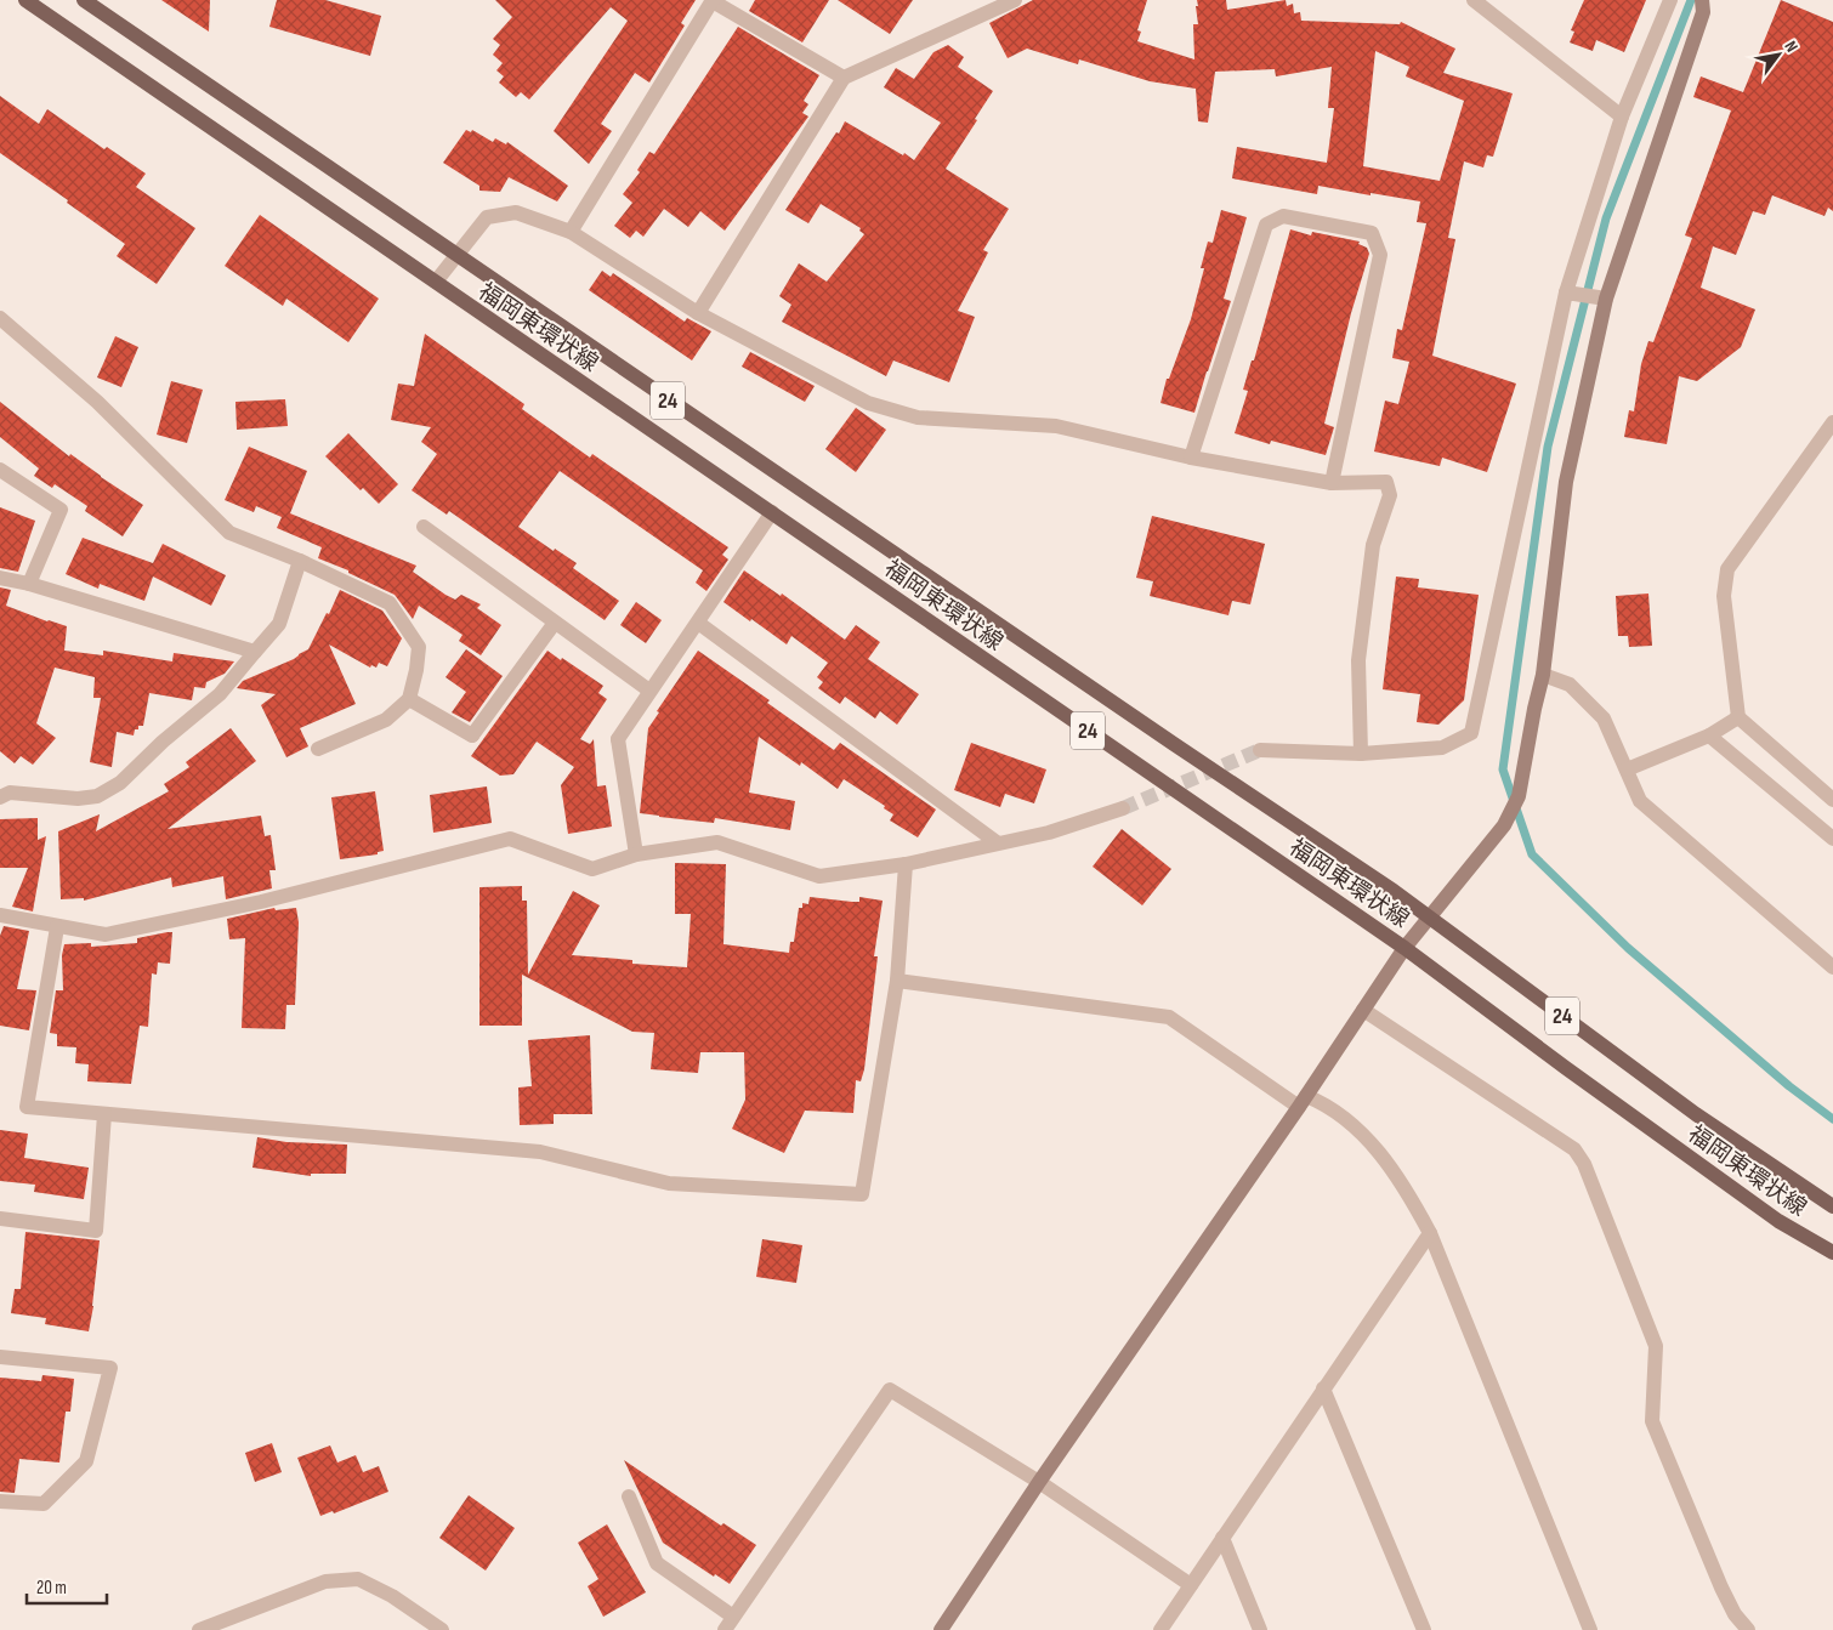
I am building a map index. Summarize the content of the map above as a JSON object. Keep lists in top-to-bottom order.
{
  "streets": {
    "main road": ["福岡東環状線", "24"]
  },
  "scale_bar": "20 m",
  "north": "top right"
}
